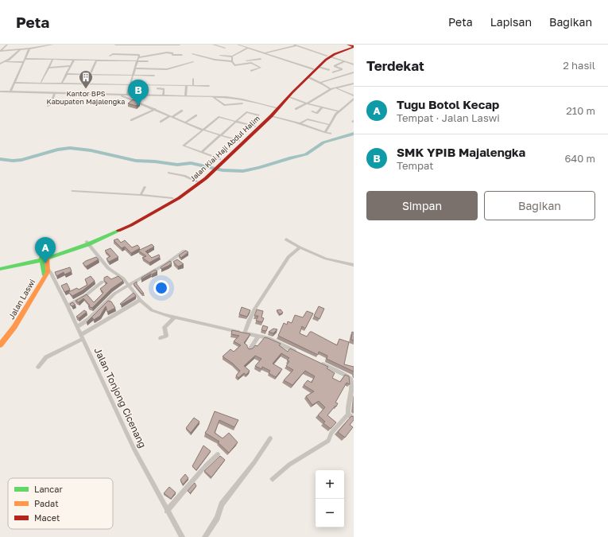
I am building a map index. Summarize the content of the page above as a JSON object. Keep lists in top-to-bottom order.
{
  "streets": {
    "main road": ["Jalan Kiai Haji Abdul Halim", "Jalan Laswi"],
    "street": ["Jalan Tonjong Cicenang"]
  },
  "crossings": [
    ["Jalan Kiai Haji Abdul Halim", "Jalan Laswi"],
    ["Jalan Laswi", "Jalan Tonjong Cicenang"]
  ],
  "places": {
    "building": ["Kantor BPS Kabupaten Majalengka"]
  },
  "legend": ["Lancar", "Padat", "Macet"],
  "page": {
    "header": "Peta",
    "nav": ["Peta", "Lapisan", "Bagikan"],
    "heading": ["Terdekat", "2 hasil"],
    "pins": ["B", "A"],
    "list": [
      {
        "mark": "A",
        "name": "Tugu Botol Kecap",
        "note": "Tempat · Jalan Laswi",
        "value": "210 m"
      },
      {
        "mark": "B",
        "name": "SMK YPIB Majalengka",
        "note": "Tempat",
        "value": "640 m"
      }
    ],
    "buttons": ["Simpan", "Bagikan"],
    "map_buttons": ["+", "−"]
  }
}
